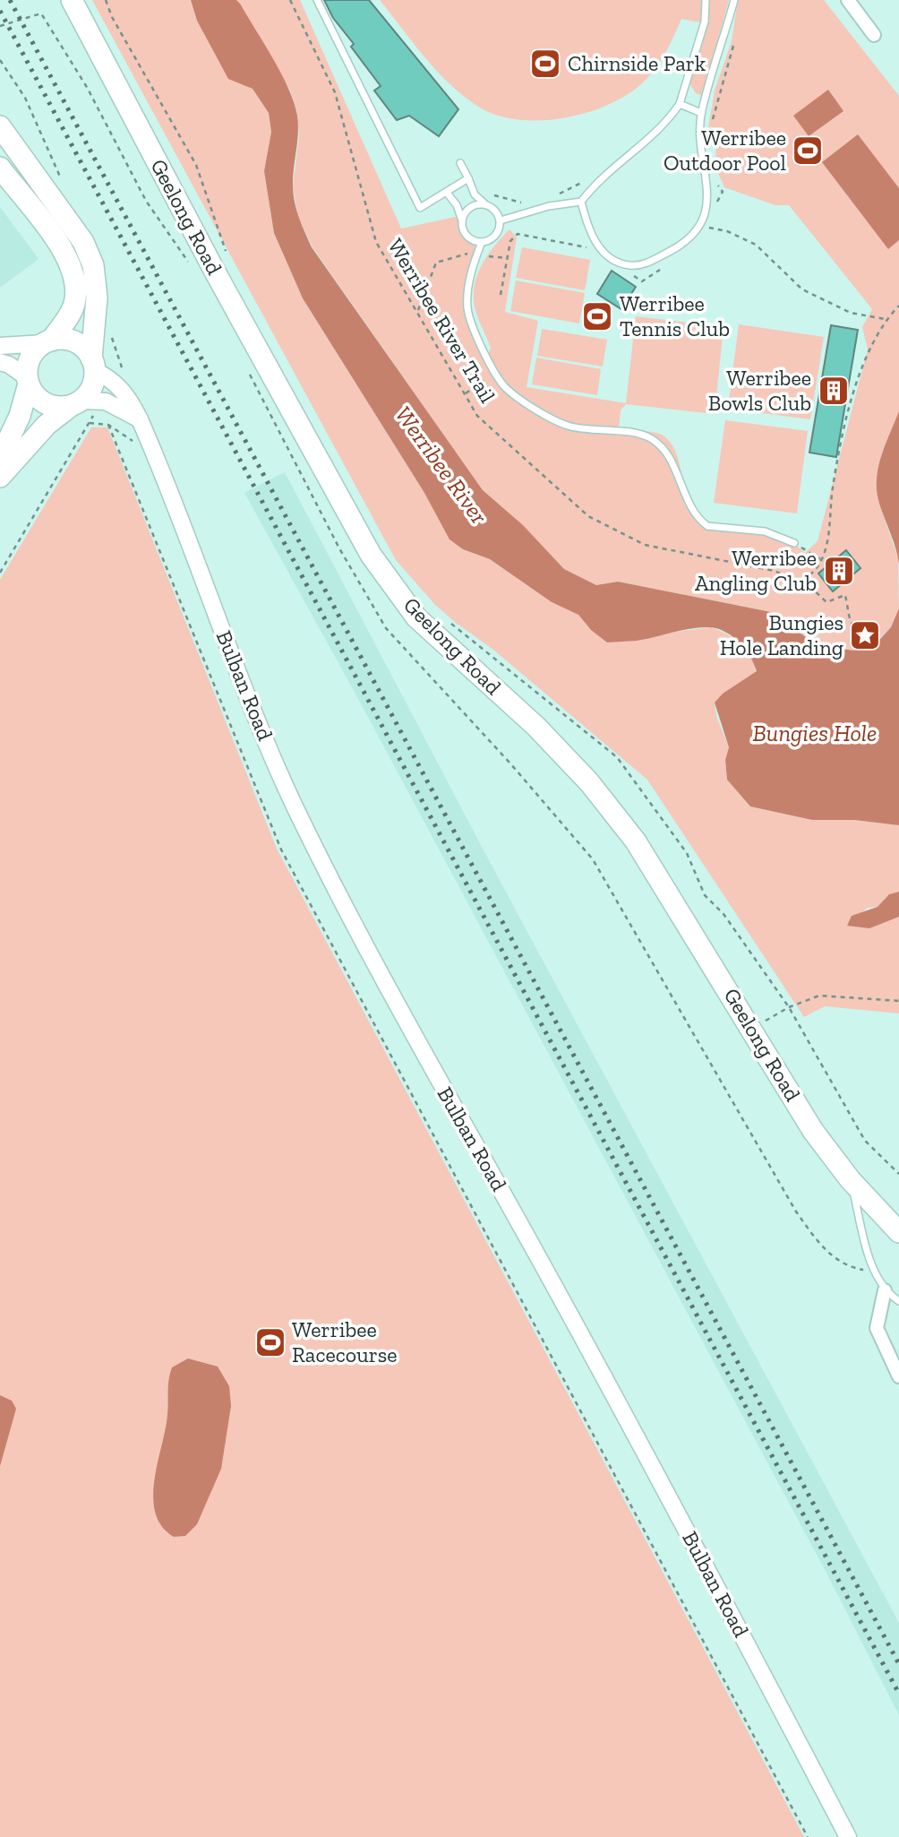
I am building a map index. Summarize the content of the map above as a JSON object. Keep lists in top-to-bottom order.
{
  "streets": {
    "main road": ["Geelong Road"],
    "street": ["Bulban Road"],
    "path": ["Werribee River Trail"]
  },
  "water": ["Werribee River", "Bungies Hole"],
  "places": {
    "sports": [
      "Chirnside Park",
      "Werribee Outdoor Pool",
      "Werribee Tennis Club",
      "Werribee Racecourse"
    ],
    "building": ["Werribee Bowls Club", "Werribee Angling Club"],
    "place": ["Bungies Hole Landing"]
  }
}
